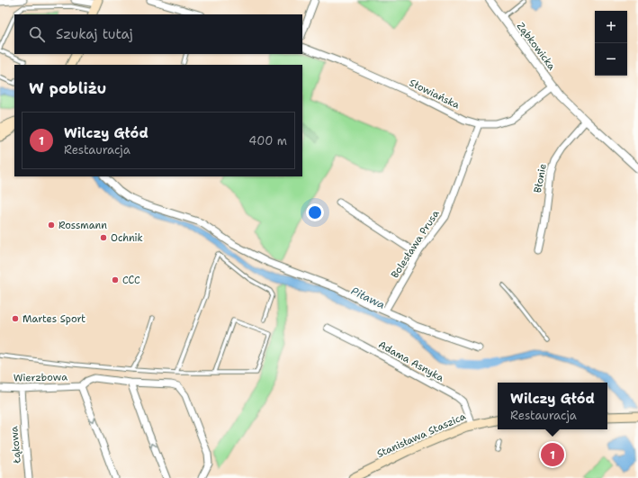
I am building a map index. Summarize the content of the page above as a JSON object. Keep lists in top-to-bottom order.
{
  "streets": {
    "main road": ["Stanisława Staszica"],
    "street": [
      "Ząbkowicka",
      "Słowiańska",
      "Błonie",
      "Bolesława Prusa",
      "Adama Asnyka",
      "Wierzbowa",
      "Łąkowa"
    ]
  },
  "crossings": [
    ["Ząbkowicka", "Słowiańska"],
    ["Ząbkowicka", "Błonie"],
    ["Słowiańska", "Bolesława Prusa"],
    ["Adama Asnyka", "Stanisława Staszica"],
    ["Wierzbowa", "Łąkowa"]
  ],
  "water": ["Piława"],
  "places": [
    "Rossmann",
    "Ochnik",
    "CCC",
    "Martes Sport"
  ],
  "page": {
    "map_buttons": ["+", "−"],
    "search": "Szukaj tutaj",
    "heading": "W pobliżu",
    "list": [
      {
        "mark": "1",
        "name": "Wilczy Głód",
        "note": "Restauracja",
        "value": "400 m"
      }
    ],
    "popup": ["Wilczy Głód", "Restauracja"],
    "pins": "1"
  }
}
